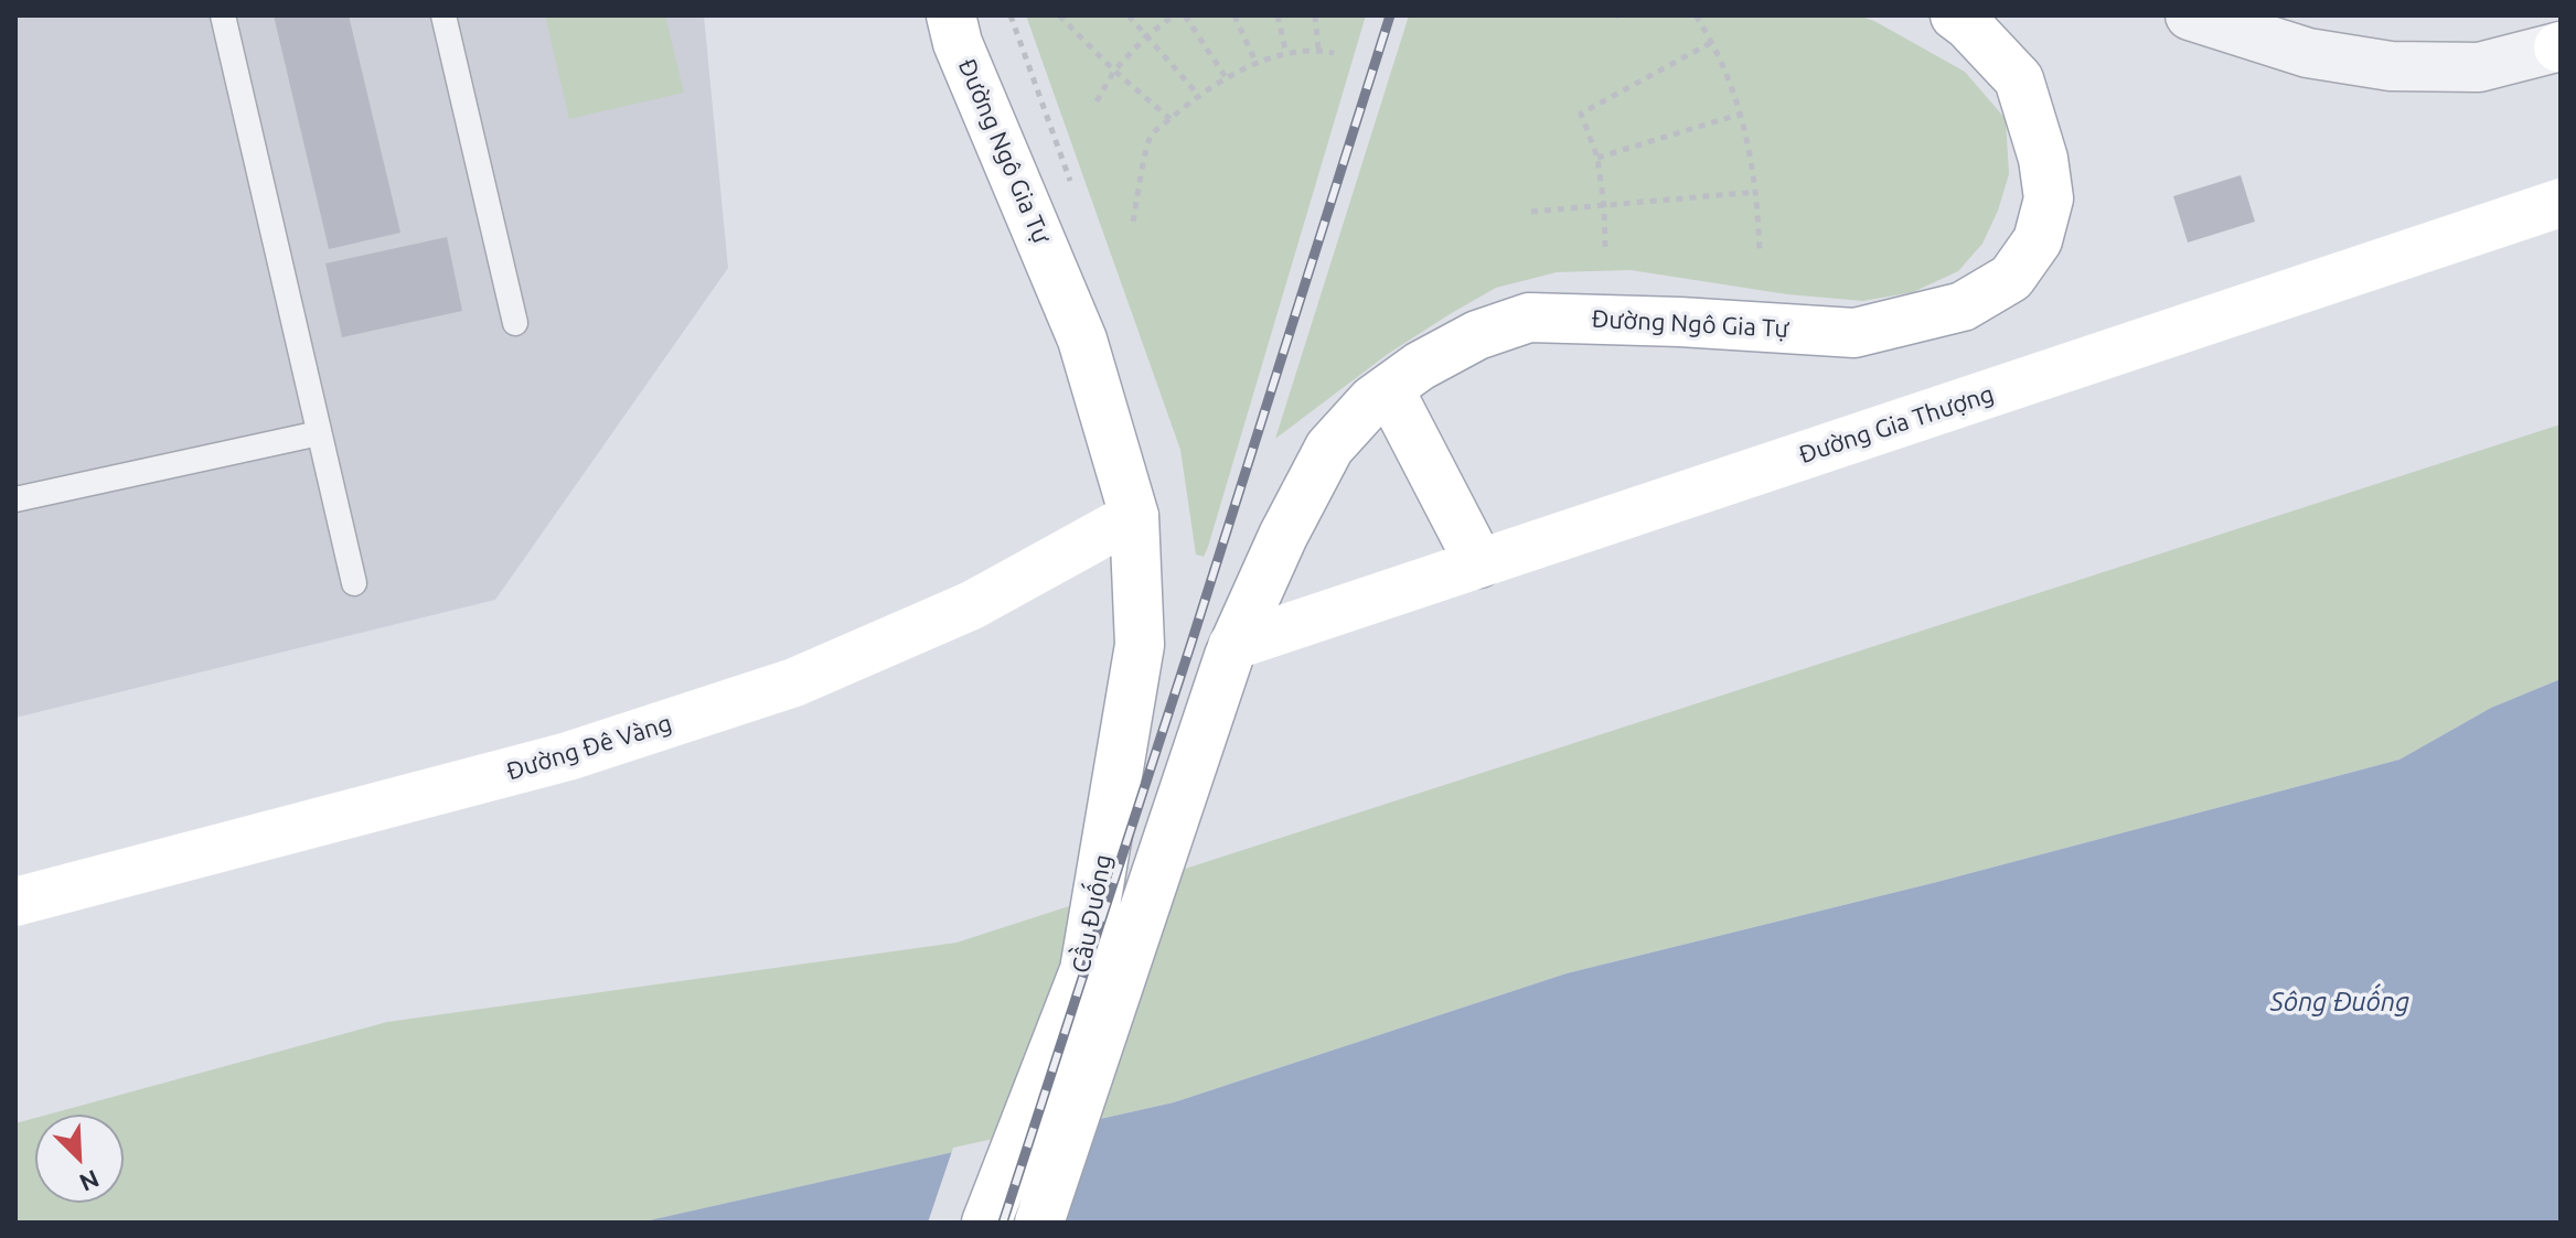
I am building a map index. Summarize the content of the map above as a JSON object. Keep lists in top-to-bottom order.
{
  "streets": {
    "main road": [
      "Đường Ngô Gia Tự",
      "Đường Gia Thượng",
      "Đường Đê Vàng",
      "Cầu Đuống"
    ]
  },
  "crossings": [
    ["Đường Ngô Gia Tự", "Đường Gia Thượng"],
    ["Đường Ngô Gia Tự", "Đường Đê Vàng"],
    ["Đường Ngô Gia Tự", "Cầu Đuống"],
    ["Đường Gia Thượng", "Cầu Đuống"]
  ],
  "water": ["Sông Đuống"],
  "north": "bottom right"
}
